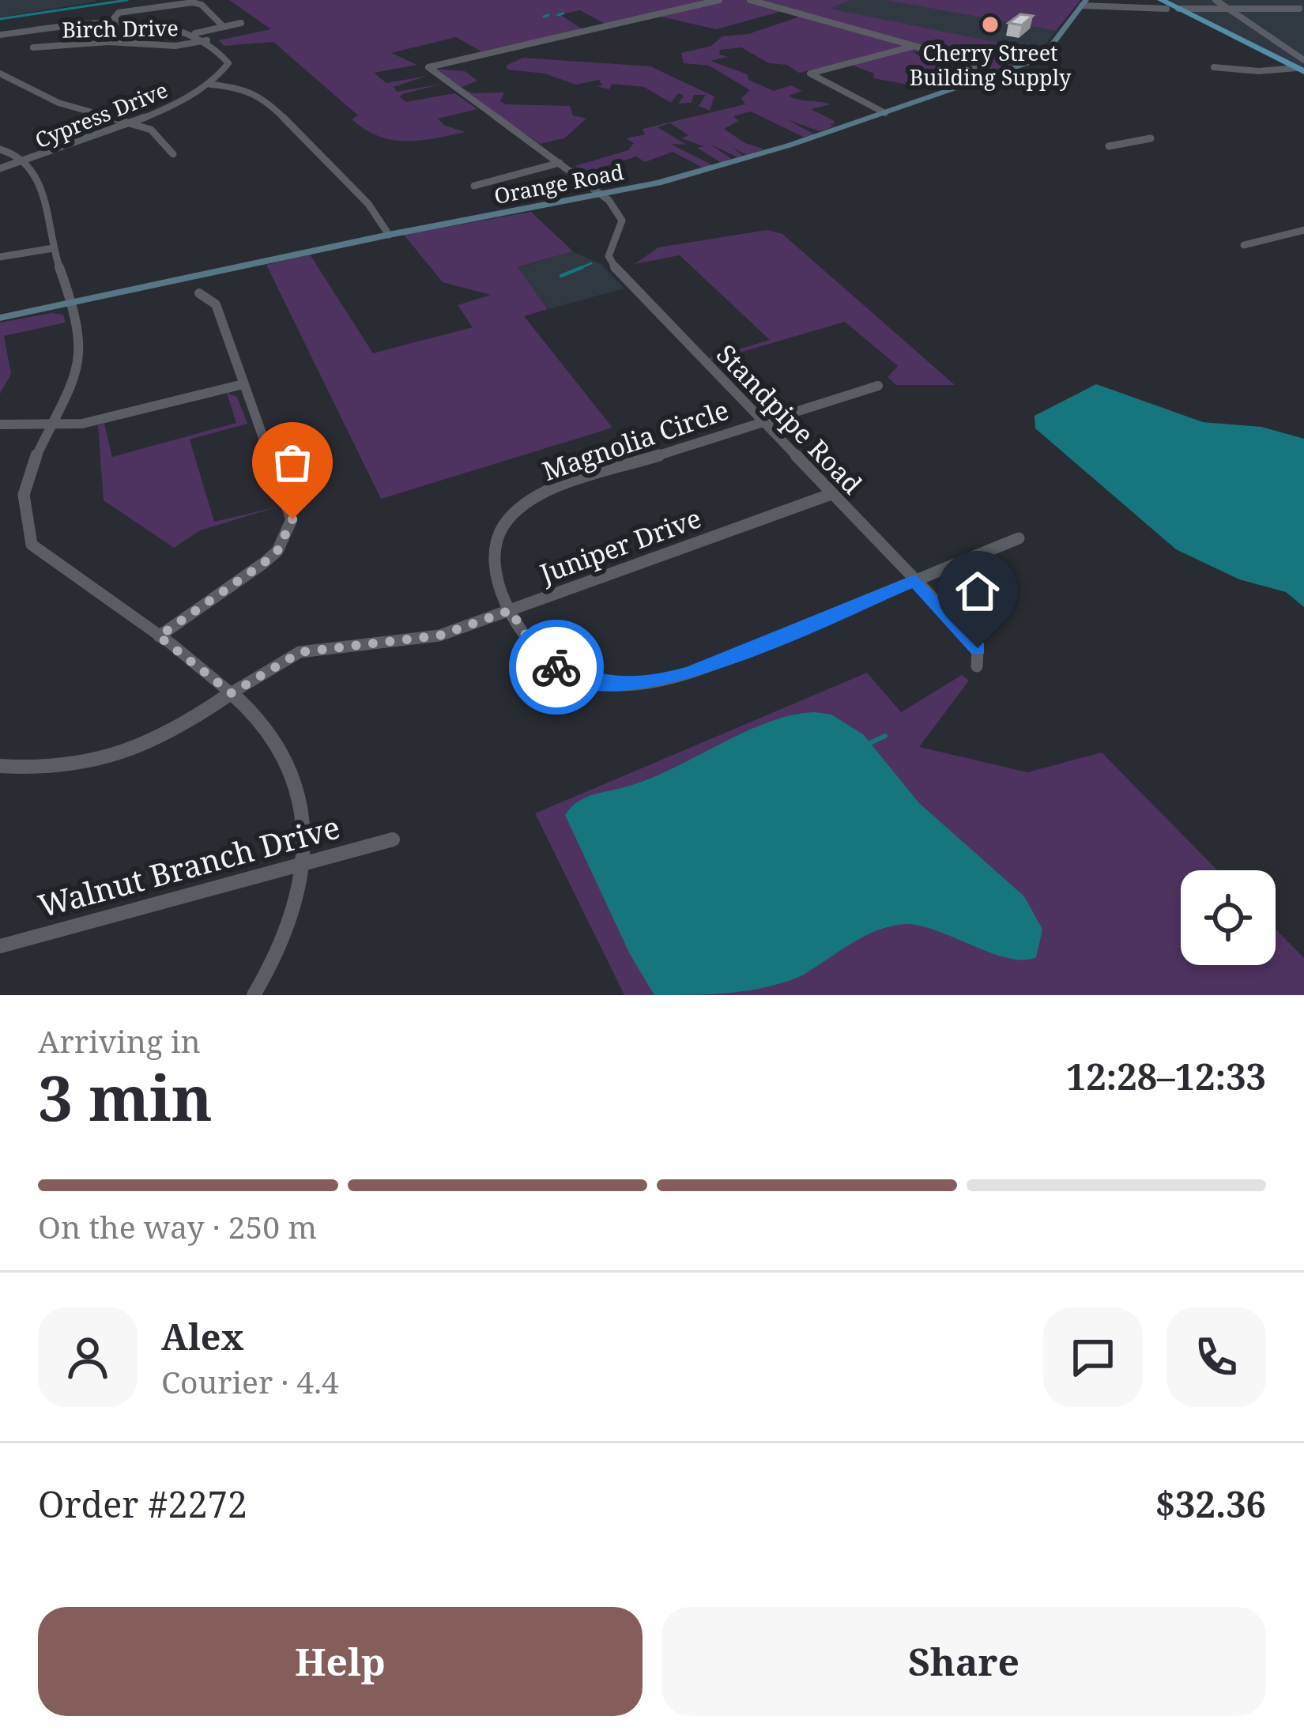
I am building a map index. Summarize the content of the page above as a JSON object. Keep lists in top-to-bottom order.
{
  "streets": {
    "main road": ["Orange Road"],
    "street": [
      "Birch Drive",
      "Cypress Drive",
      "Standpipe Road",
      "Magnolia Circle",
      "Juniper Drive",
      "Walnut Branch Drive"
    ]
  },
  "crossings": [
    ["Birch Drive", "Cypress Drive"],
    ["Orange Road", "Standpipe Road"],
    ["Standpipe Road", "Magnolia Circle"],
    ["Standpipe Road", "Juniper Drive"],
    ["Magnolia Circle", "Juniper Drive"]
  ],
  "places": ["Cherry Street Building Supply"],
  "page": {
    "heading": ["3 min", "Arriving in", "12:28–12:33"],
    "panel": [
      "Alex",
      "Courier · 4.4",
      "Order #2272",
      "$32.36"
    ],
    "bar": "On the way · 250 m",
    "buttons": ["Help", "Share"]
  }
}
